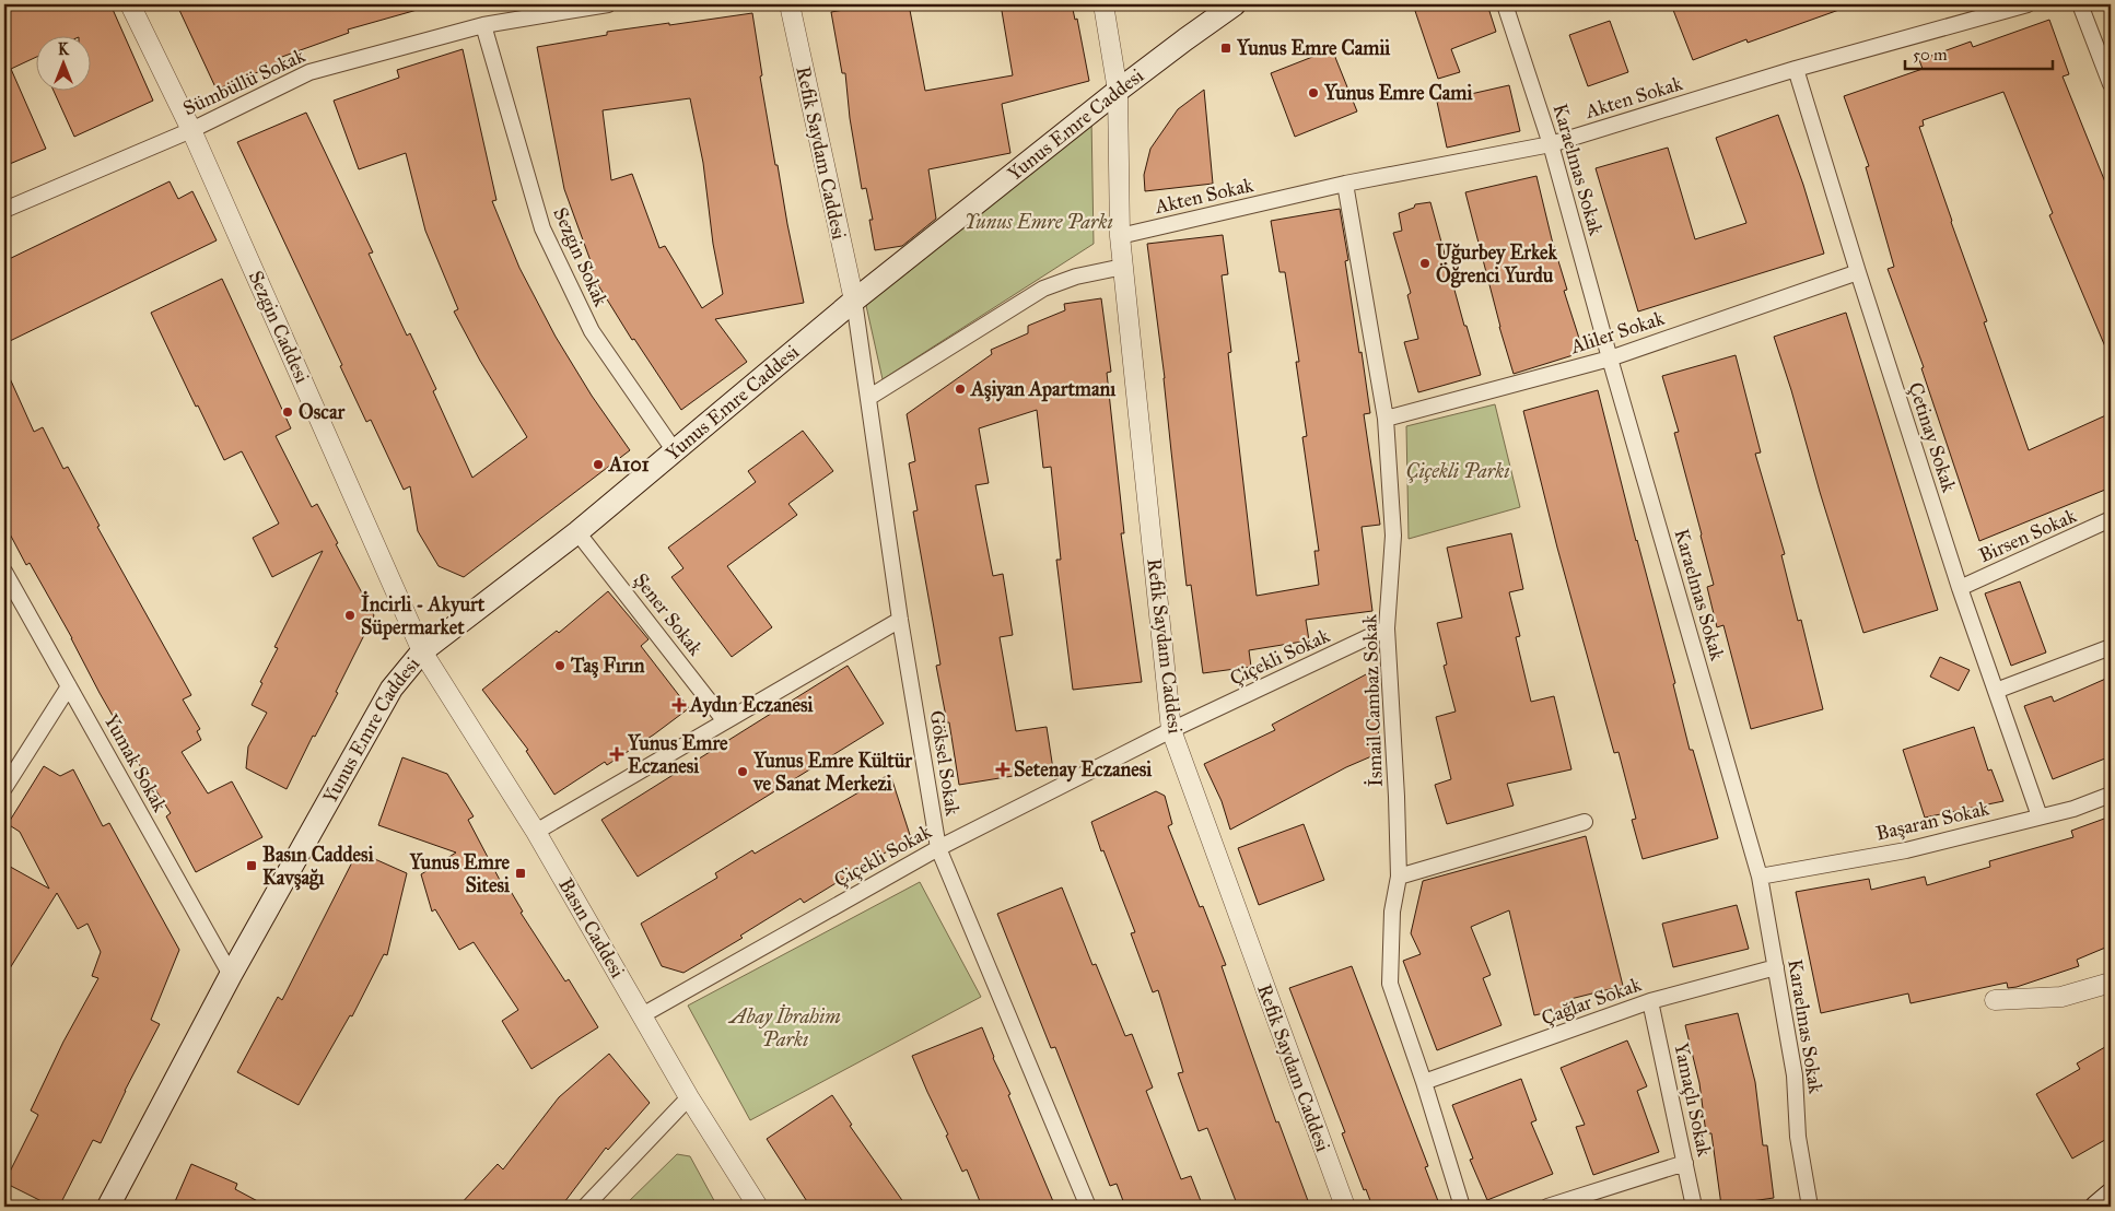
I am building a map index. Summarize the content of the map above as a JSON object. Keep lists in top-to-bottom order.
{
  "streets": {
    "main road": ["Yunus Emre Caddesi"],
    "street": [
      "Sümbüllü Sokak",
      "Akten Sokak",
      "Refik Saydam Caddesi",
      "Karaelmas Sokak",
      "Sezgin Sokak",
      "Sezgin Caddesi",
      "Aliler Sokak",
      "Çetinay Sokak",
      "Birsen Sokak",
      "Şener Sokak",
      "Çiçekli Sokak",
      "İsmail Cambaz Sokak",
      "Yumak Sokak",
      "Göksel Sokak",
      "Başaran Sokak",
      "Basın Caddesi",
      "Çağlar Sokak",
      "Yamaçlı Sokak"
    ]
  },
  "crossings": [
    ["Sümbüllü Sokak", "Sezgin Sokak"],
    ["Sümbüllü Sokak", "Sezgin Caddesi"],
    ["Akten Sokak", "Refik Saydam Caddesi"],
    ["Akten Sokak", "Karaelmas Sokak"],
    ["Akten Sokak", "Çetinay Sokak"],
    ["Akten Sokak", "İsmail Cambaz Sokak"],
    ["Yunus Emre Caddesi", "Refik Saydam Caddesi"],
    ["Yunus Emre Caddesi", "Sezgin Sokak"],
    ["Yunus Emre Caddesi", "Sezgin Caddesi"],
    ["Yunus Emre Caddesi", "Şener Sokak"],
    ["Yunus Emre Caddesi", "Yumak Sokak"],
    ["Yunus Emre Caddesi", "Göksel Sokak"],
    ["Yunus Emre Caddesi", "Basın Caddesi"],
    ["Refik Saydam Caddesi", "Çiçekli Sokak"],
    ["Refik Saydam Caddesi", "Göksel Sokak"],
    ["Karaelmas Sokak", "Aliler Sokak"],
    ["Karaelmas Sokak", "Başaran Sokak"],
    ["Karaelmas Sokak", "Çağlar Sokak"],
    ["Sezgin Caddesi", "Basın Caddesi"],
    ["Aliler Sokak", "Çetinay Sokak"],
    ["Aliler Sokak", "İsmail Cambaz Sokak"],
    ["Çetinay Sokak", "Birsen Sokak"],
    ["Çetinay Sokak", "Başaran Sokak"],
    ["Çiçekli Sokak", "İsmail Cambaz Sokak"],
    ["Çiçekli Sokak", "Göksel Sokak"],
    ["Çiçekli Sokak", "Basın Caddesi"],
    ["İsmail Cambaz Sokak", "Çağlar Sokak"],
    ["Çağlar Sokak", "Yamaçlı Sokak"]
  ],
  "parks": ["Yunus Emre Parkı", "Çiçekli Parkı", "Abay İbrahim Parkı"],
  "places": {
    "transit": ["Yunus Emre Camii", "Basın Caddesi Kavşağı", "Yunus Emre Sitesi"],
    "other": [
      "Yunus Emre Cami",
      "Uğurbey Erkek Öğrenci Yurdu",
      "Aşiyan Apartmanı",
      "Oscar",
      "A101",
      "İncirli - Akyurt Süpermarket",
      "Taş Fırın",
      "Yunus Emre Kültür ve Sanat Merkezi"
    ],
    "health": ["Aydın Eczanesi", "Yunus Emre Eczanesi", "Setenay Eczanesi"]
  },
  "scale_bar": "50 m",
  "north": "top"
}
